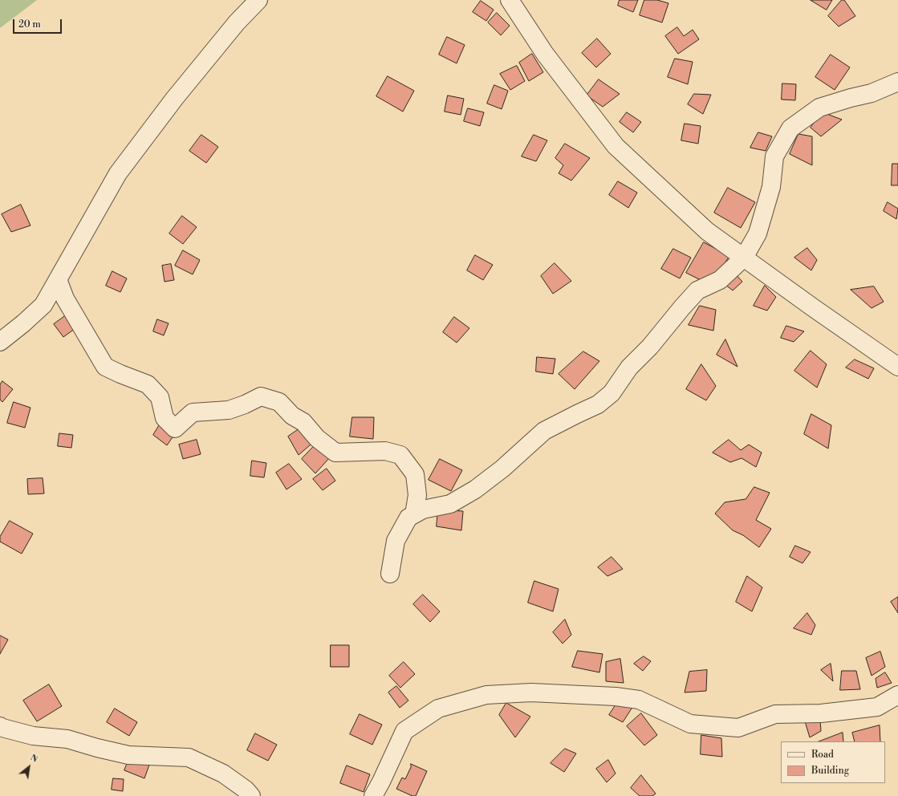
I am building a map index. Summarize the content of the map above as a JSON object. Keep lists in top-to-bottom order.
{
  "legend": ["Road", "Building"],
  "scale_bar": "20 m",
  "north": "top right"
}
